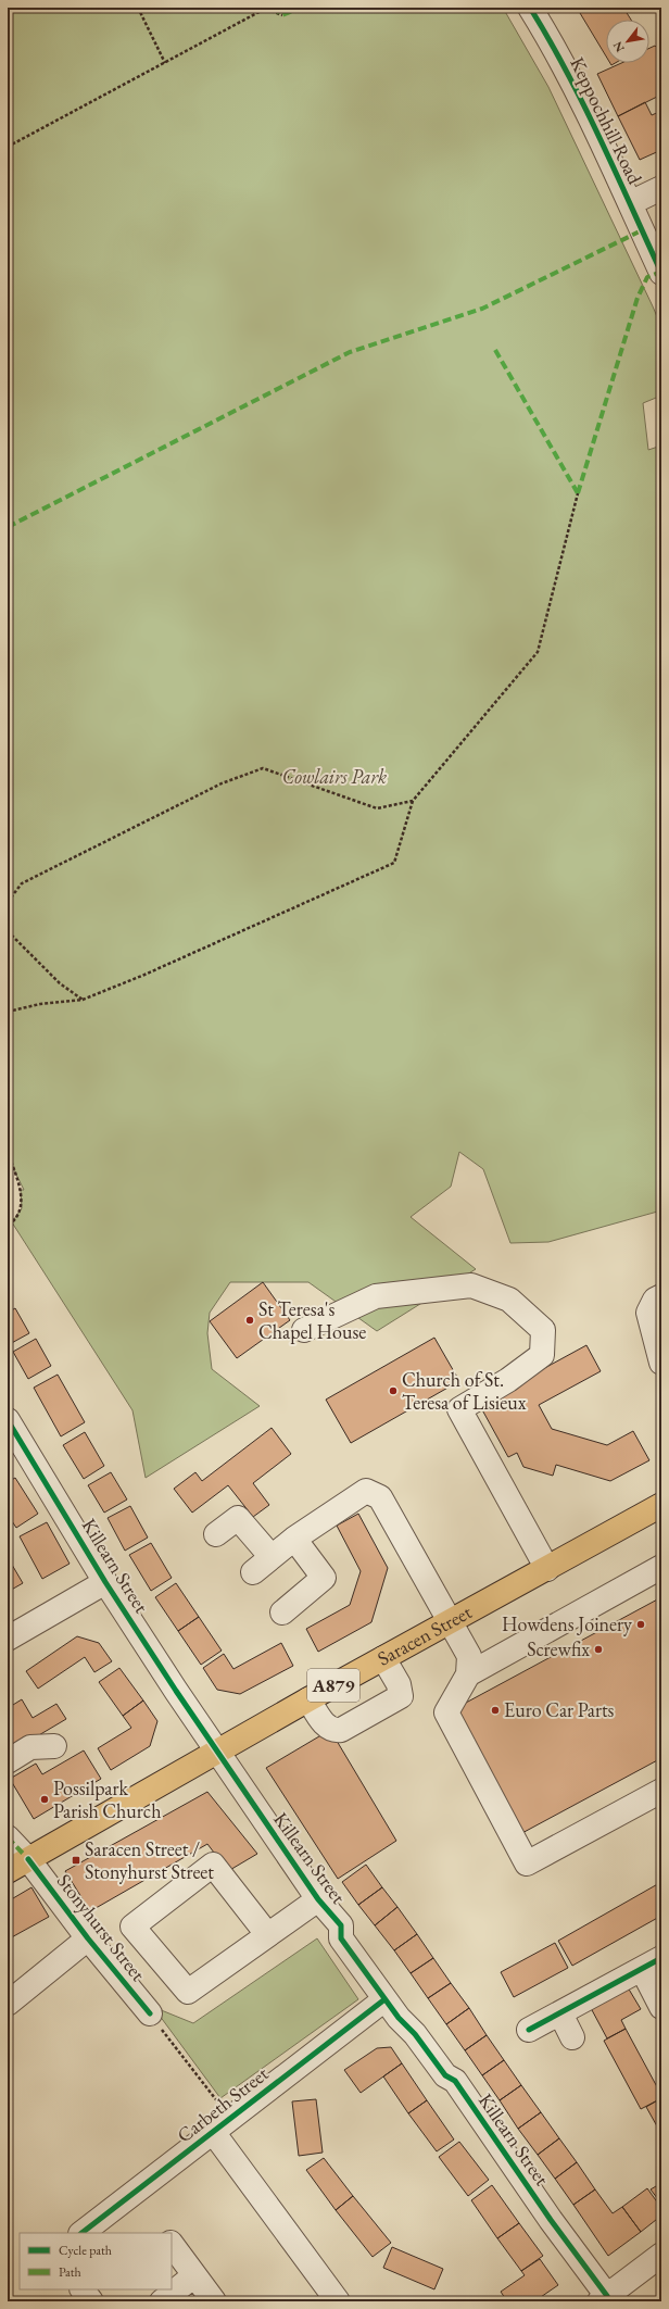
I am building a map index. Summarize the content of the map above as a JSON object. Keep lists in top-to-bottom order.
{
  "streets": {
    "main road": ["Saracen Street", "A879"],
    "street": [
      "Keppochhill Road",
      "Killearn Street",
      "Stonyhurst Street",
      "Carbeth Street"
    ]
  },
  "crossings": [
    ["Killearn Street", "Saracen Street"],
    ["Killearn Street", "Carbeth Street"],
    ["Saracen Street", "Stonyhurst Street"]
  ],
  "parks": ["Cowlairs Park"],
  "places": {
    "other": [
      "St Teresa's Chapel House",
      "Church of St. Teresa of Lisieux",
      "Howdens Joinery",
      "Screwfix",
      "Euro Car Parts",
      "Possilpark Parish Church"
    ],
    "transit": ["Saracen Street / Stonyhurst Street"]
  },
  "legend": ["Cycle path", "Path"],
  "north": "bottom left"
}
